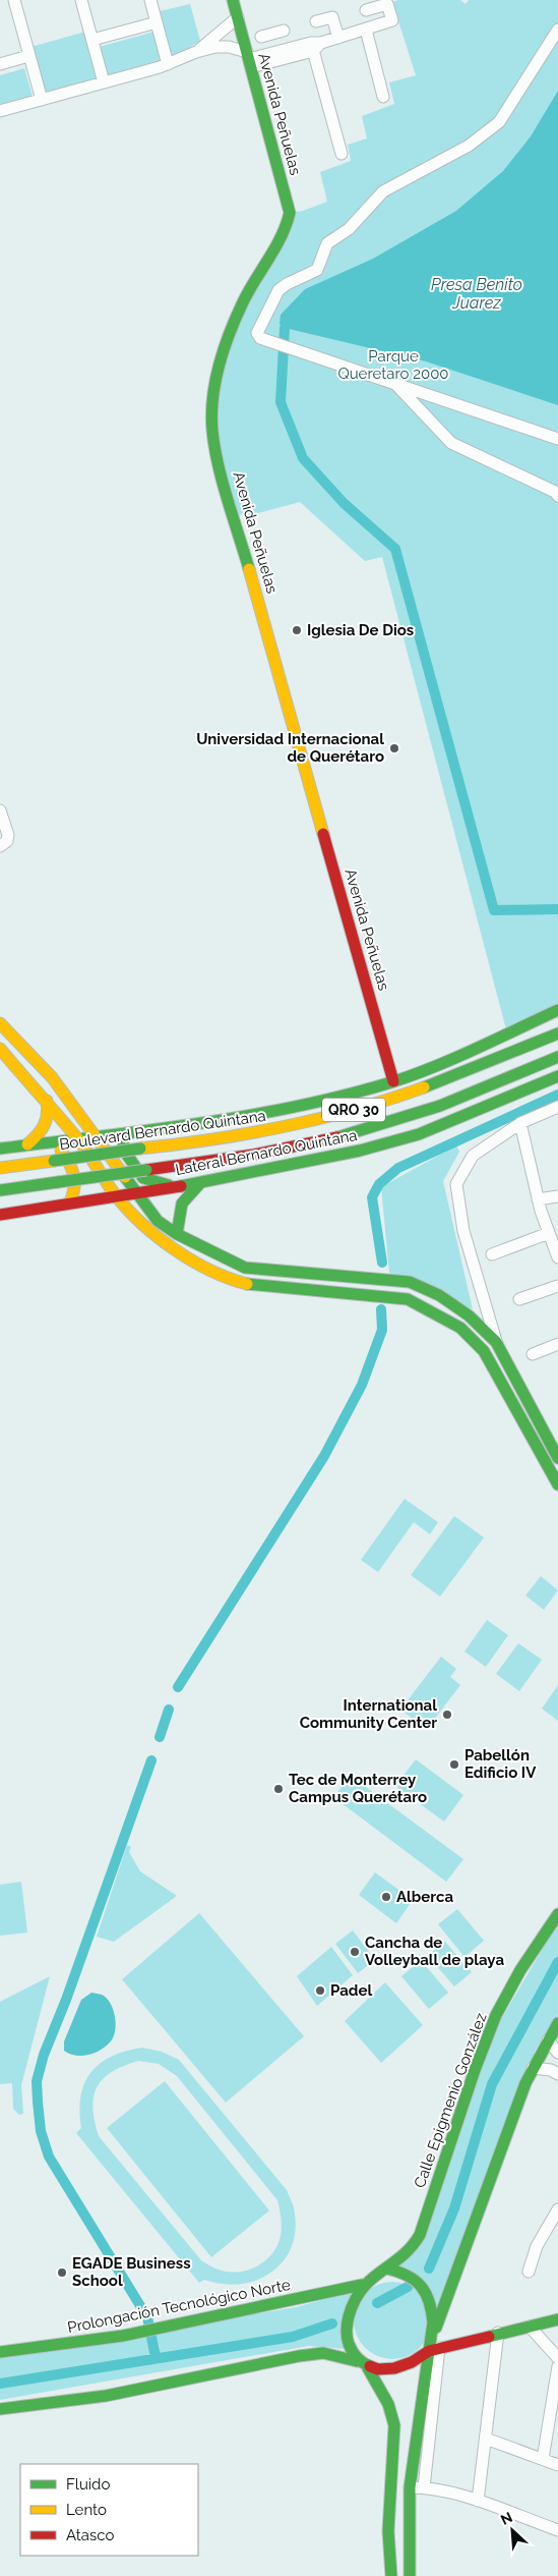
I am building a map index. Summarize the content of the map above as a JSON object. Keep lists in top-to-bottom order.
{
  "streets": {
    "main road": [
      "Avenida Peñuelas",
      "QRO 30",
      "Boulevard Bernardo Quintana",
      "Lateral Bernardo Quintana",
      "Calle Epigmenio González",
      "Prolongación Tecnológico Norte"
    ]
  },
  "crossings": [
    ["Calle Epigmenio González", "Prolongación Tecnológico Norte"]
  ],
  "water": ["Presa Benito Juarez"],
  "parks": ["Parque Queretaro 2000"],
  "places": [
    "Iglesia De Dios",
    "Universidad Internacional de Querétaro",
    "International Community Center",
    "Pabellón Edificio IV",
    "Tec de Monterrey Campus Querétaro",
    "Alberca",
    "Cancha de Volleyball de playa",
    "Padel",
    "EGADE Business School"
  ],
  "legend": ["Fluido", "Lento", "Atasco"],
  "north": "top left"
}
